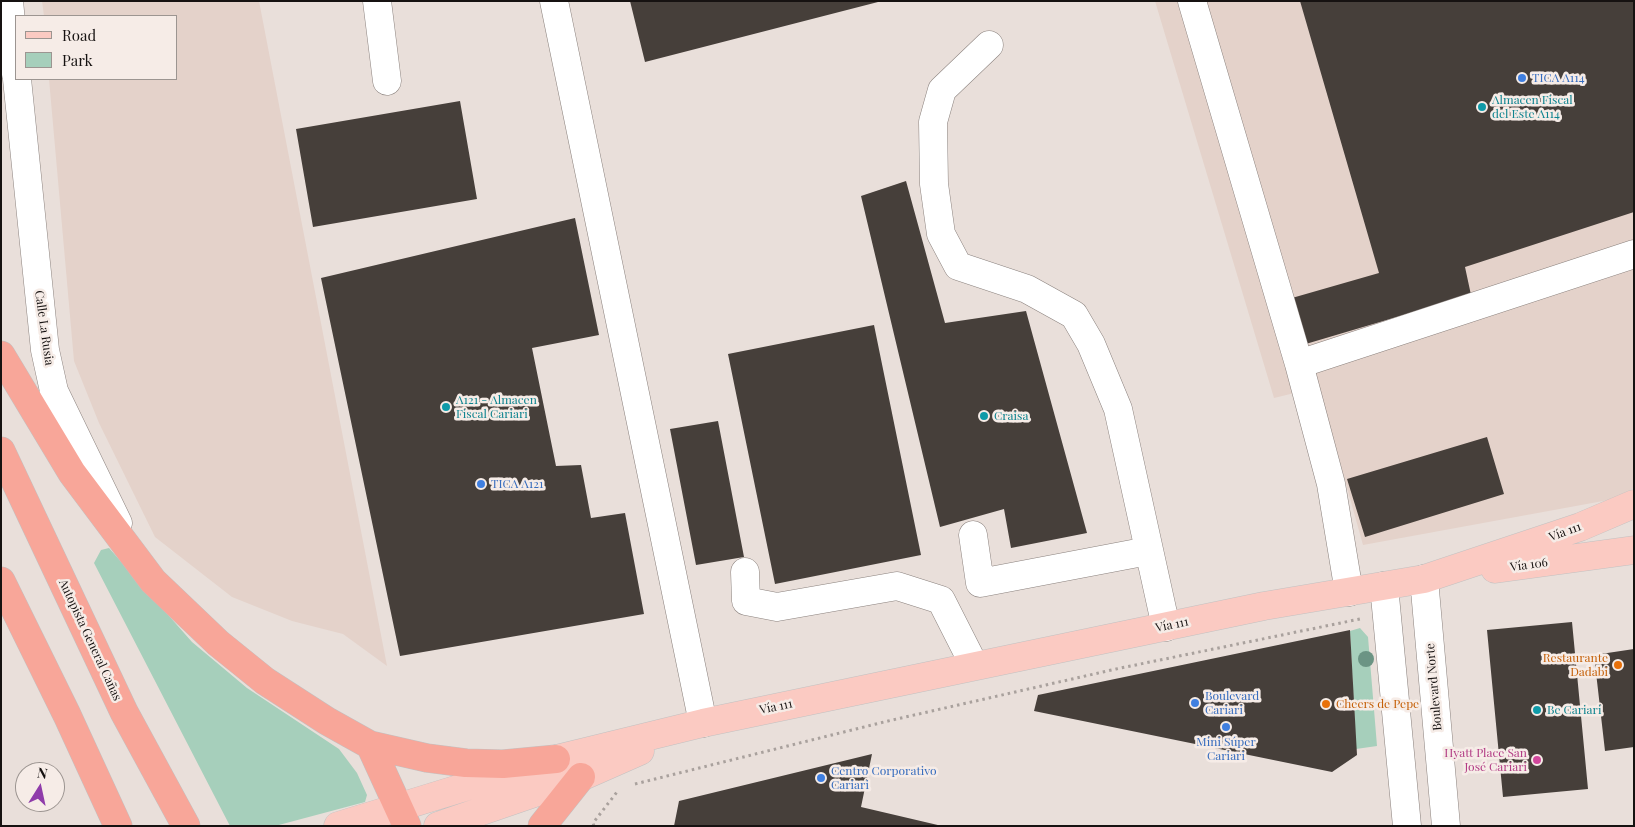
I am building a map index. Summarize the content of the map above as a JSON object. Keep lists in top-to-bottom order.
{
  "streets": {
    "highway": ["Autopista General Cañas"],
    "main road": ["Vía 111", "Vía 106"],
    "street": ["Calle La Rusia", "Boulevard Norte"]
  },
  "crossings": [
    ["Vía 111", "Vía 106"],
    ["Vía 111", "Boulevard Norte"],
    ["Vía 106", "Boulevard Norte"]
  ],
  "places": [
    "TICA A114",
    "Almacen Fiscal del Este A114",
    "A121 - Almacen Fiscal Cariari",
    "Craisa",
    "TICA A121",
    "Restaurante Dadabi",
    "Boulevard Cariari",
    "Cheers de Pepe",
    "Be Cariari",
    "Mini Súper Cariari",
    "Hyatt Place San José Cariari",
    "Centro Corporativo Cariari"
  ],
  "legend": ["Road", "Park"],
  "north": "top"
}
